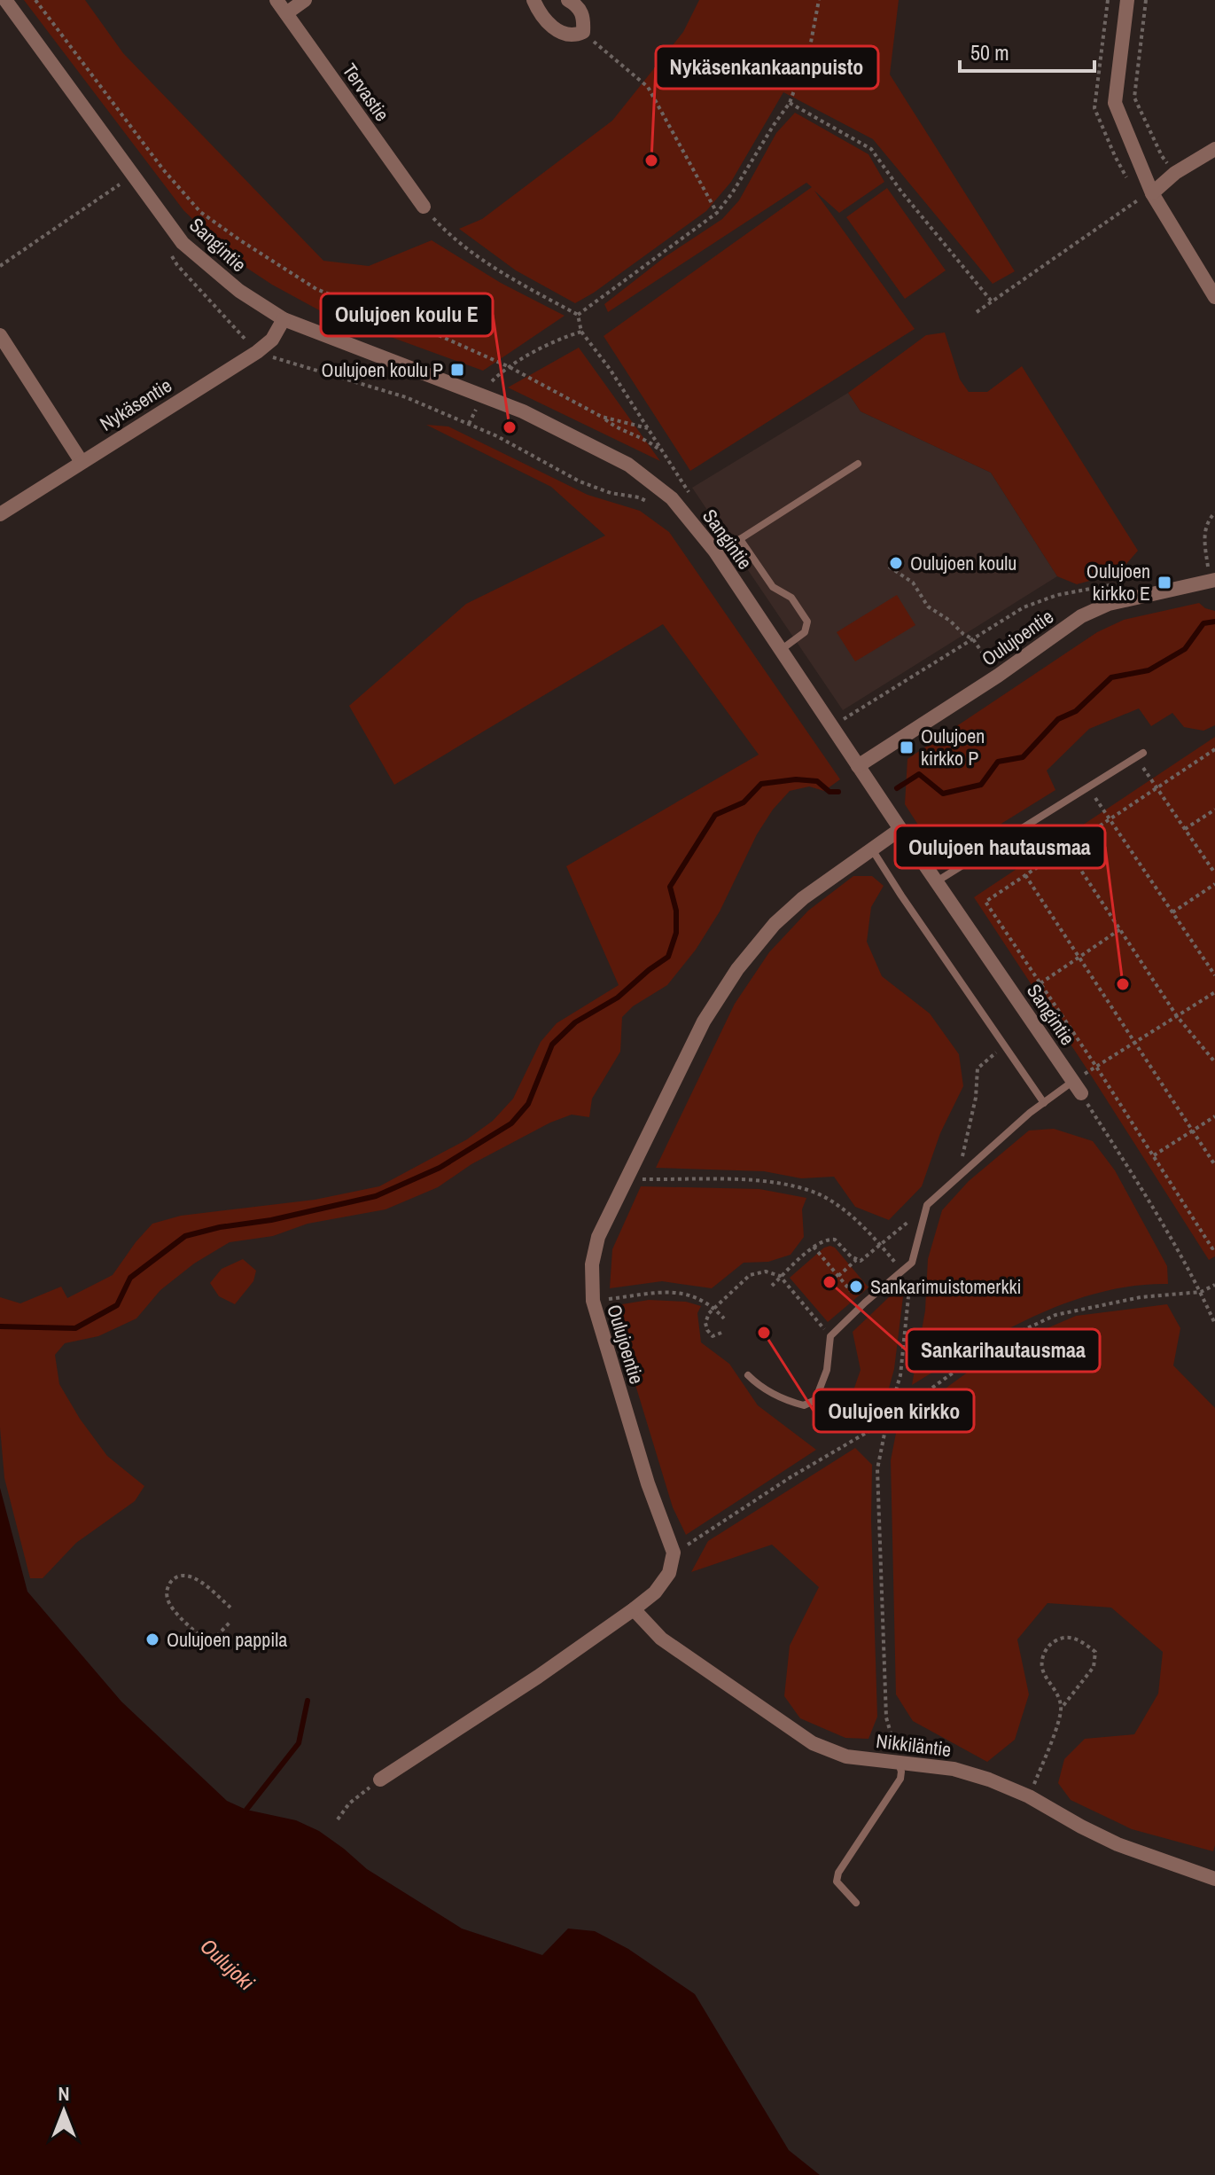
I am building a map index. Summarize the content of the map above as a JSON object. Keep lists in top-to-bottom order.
{
  "streets": {
    "street": [
      "Tervastie",
      "Sangintie",
      "Nykäsentie",
      "Oulujoentie",
      "Nikkiläntie"
    ]
  },
  "crossings": [
    ["Sangintie", "Nykäsentie"],
    ["Sangintie", "Oulujoentie"]
  ],
  "water": ["Oulujoki"],
  "places": {
    "other": [
      "Nykäsenkankaanpuisto",
      "Oulujoen koulu E",
      "Oulujoen koulu",
      "Oulujoen hautausmaa",
      "Sankarihautausmaa",
      "Sankarimuistomerkki",
      "Oulujoen kirkko",
      "Oulujoen pappila"
    ],
    "transit": ["Oulujoen koulu P", "Oulujoen kirkko E", "Oulujoen kirkko P"]
  },
  "scale_bar": "50 m",
  "north": "top"
}
